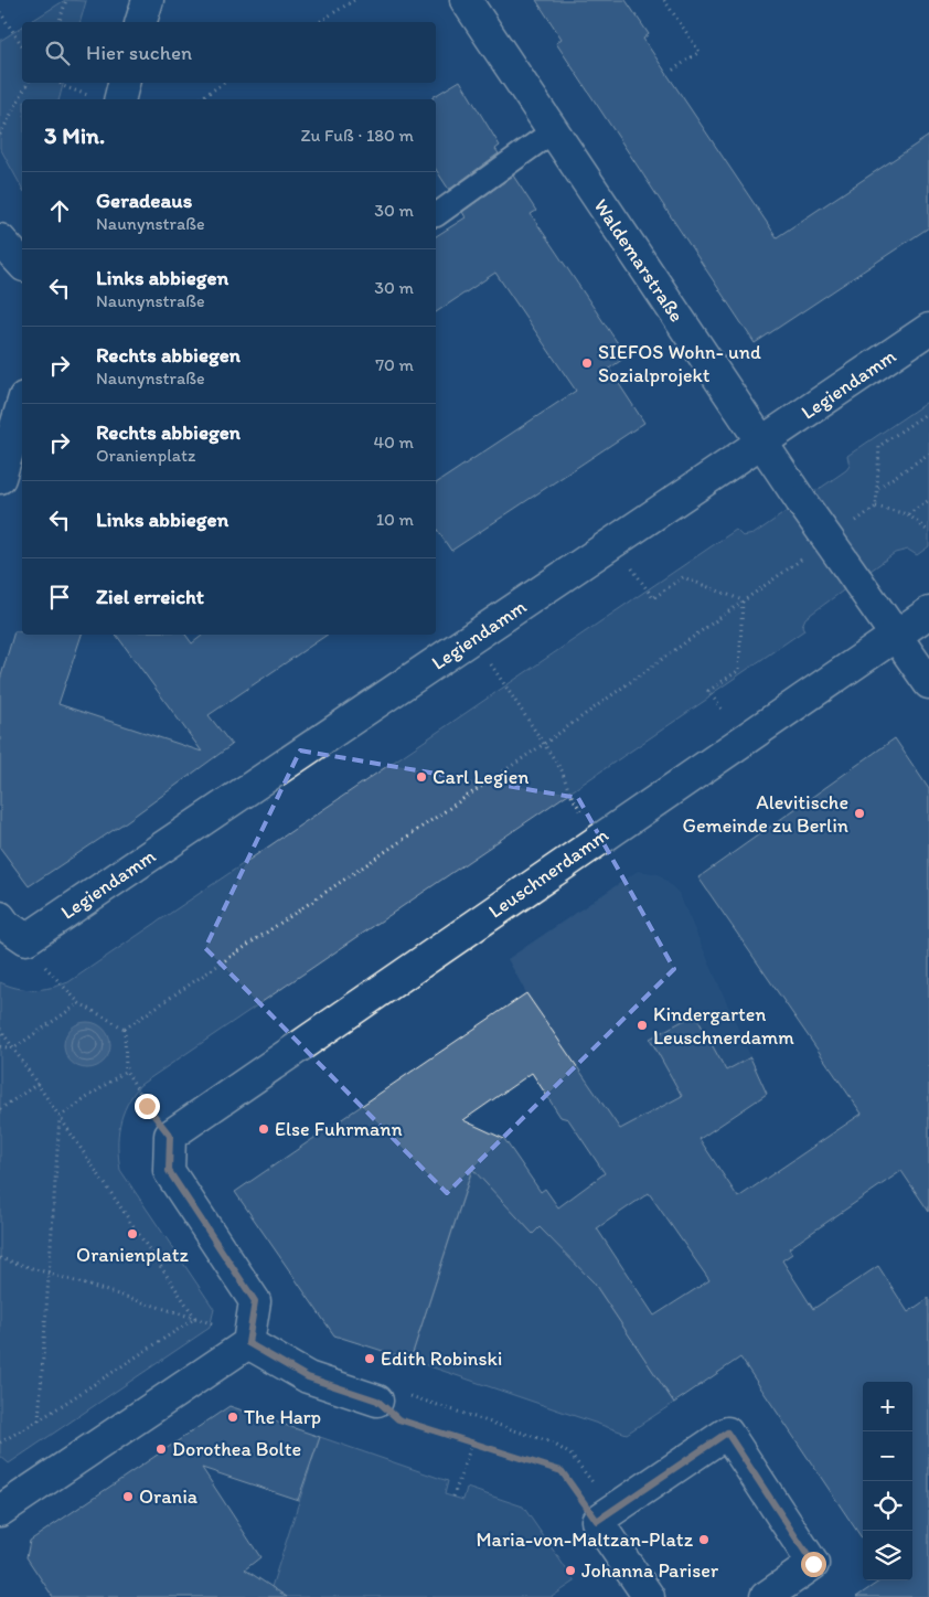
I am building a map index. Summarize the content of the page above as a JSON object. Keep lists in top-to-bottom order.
{
  "streets": {
    "street": ["Waldemarstraße", "Legiendamm", "Leuschnerdamm"]
  },
  "crossings": [
    ["Waldemarstraße", "Legiendamm"],
    ["Waldemarstraße", "Leuschnerdamm"]
  ],
  "places": [
    "SIEFOS Wohn- und Sozialprojekt",
    "Carl Legien",
    "Alevitische Gemeinde zu Berlin",
    "Kindergarten Leuschnerdamm",
    "Else Fuhrmann",
    "Oranienplatz",
    "Edith Robinski",
    "The Harp",
    "Dorothea Bolte",
    "Orania",
    "Maria-von-Maltzan-Platz",
    "Johanna Pariser"
  ],
  "page": {
    "search": "Hier suchen",
    "heading": ["3 Min.", "Zu Fuß · 180 m"],
    "list": [
      ["Geradeaus", "Naunynstraße", "30 m"],
      ["Links abbiegen", "Naunynstraße", "30 m"],
      ["Rechts abbiegen", "Naunynstraße", "70 m"],
      ["Rechts abbiegen", "Oranienplatz", "40 m"],
      ["Links abbiegen", "10 m"],
      "Ziel erreicht"
    ],
    "map_buttons": ["+", "−"]
  }
}
